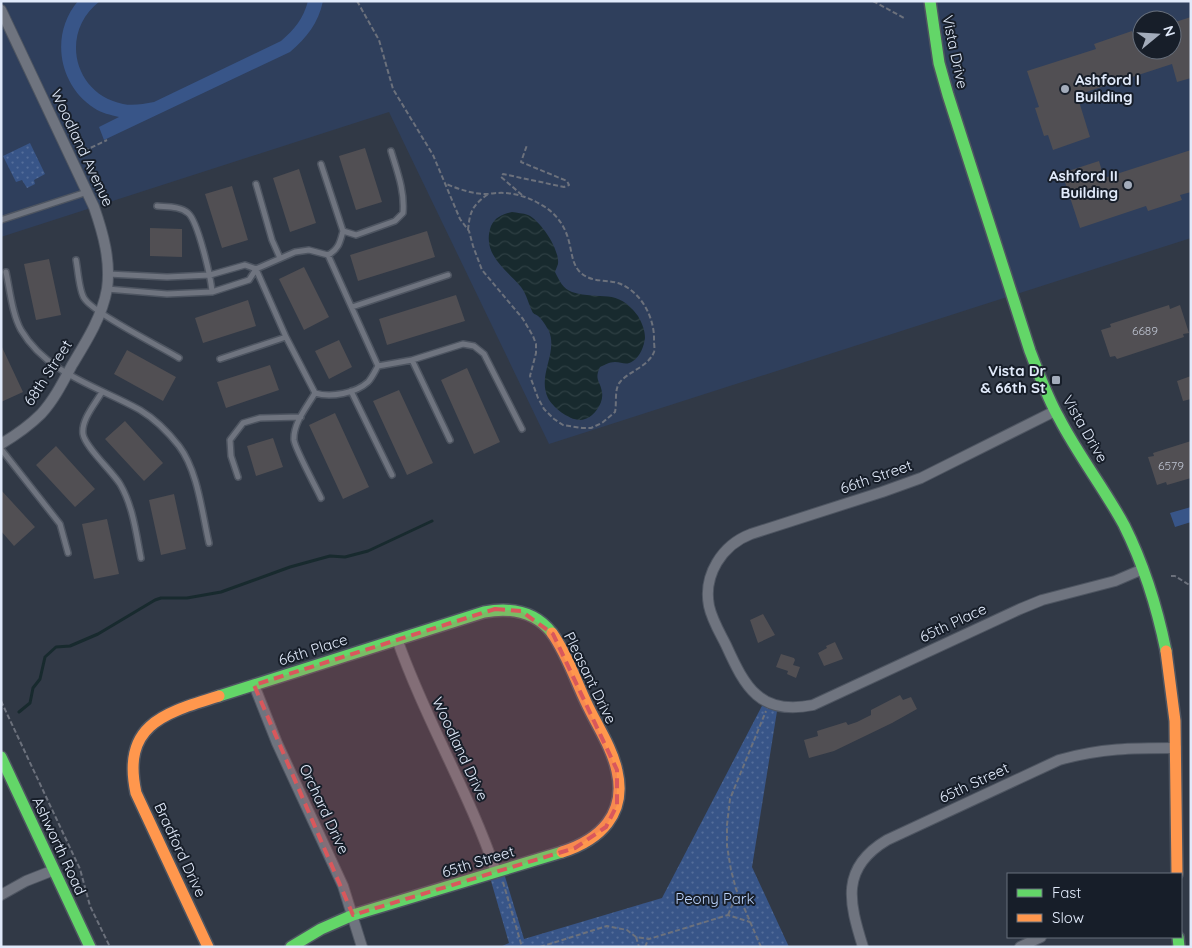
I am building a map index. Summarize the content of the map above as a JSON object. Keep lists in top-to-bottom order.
{
  "streets": {
    "street": [
      "Vista Drive",
      "Woodland Avenue",
      "68th Street",
      "66th Street",
      "65th Place",
      "66th Place",
      "Pleasant Drive",
      "Woodland Drive",
      "65th Street",
      "Orchard Drive",
      "Ashworth Road",
      "Bradford Drive"
    ]
  },
  "crossings": [
    ["Vista Drive", "66th Street"],
    ["Vista Drive", "65th Place"],
    ["Vista Drive", "65th Street"],
    ["Woodland Avenue", "68th Street"],
    ["66th Street", "65th Place"],
    ["66th Place", "Pleasant Drive"],
    ["66th Place", "Woodland Drive"],
    ["66th Place", "Orchard Drive"],
    ["66th Place", "Bradford Drive"],
    ["Pleasant Drive", "65th Street"],
    ["Woodland Drive", "65th Street"],
    ["65th Street", "Orchard Drive"]
  ],
  "parks": ["Peony Park"],
  "places": {
    "other": ["Ashford I Building", "Ashford II Building"],
    "transit": ["Vista Dr & 66th St"]
  },
  "house_numbers": ["6689", "6579"],
  "legend": ["Fast", "Slow"],
  "north": "right"
}
